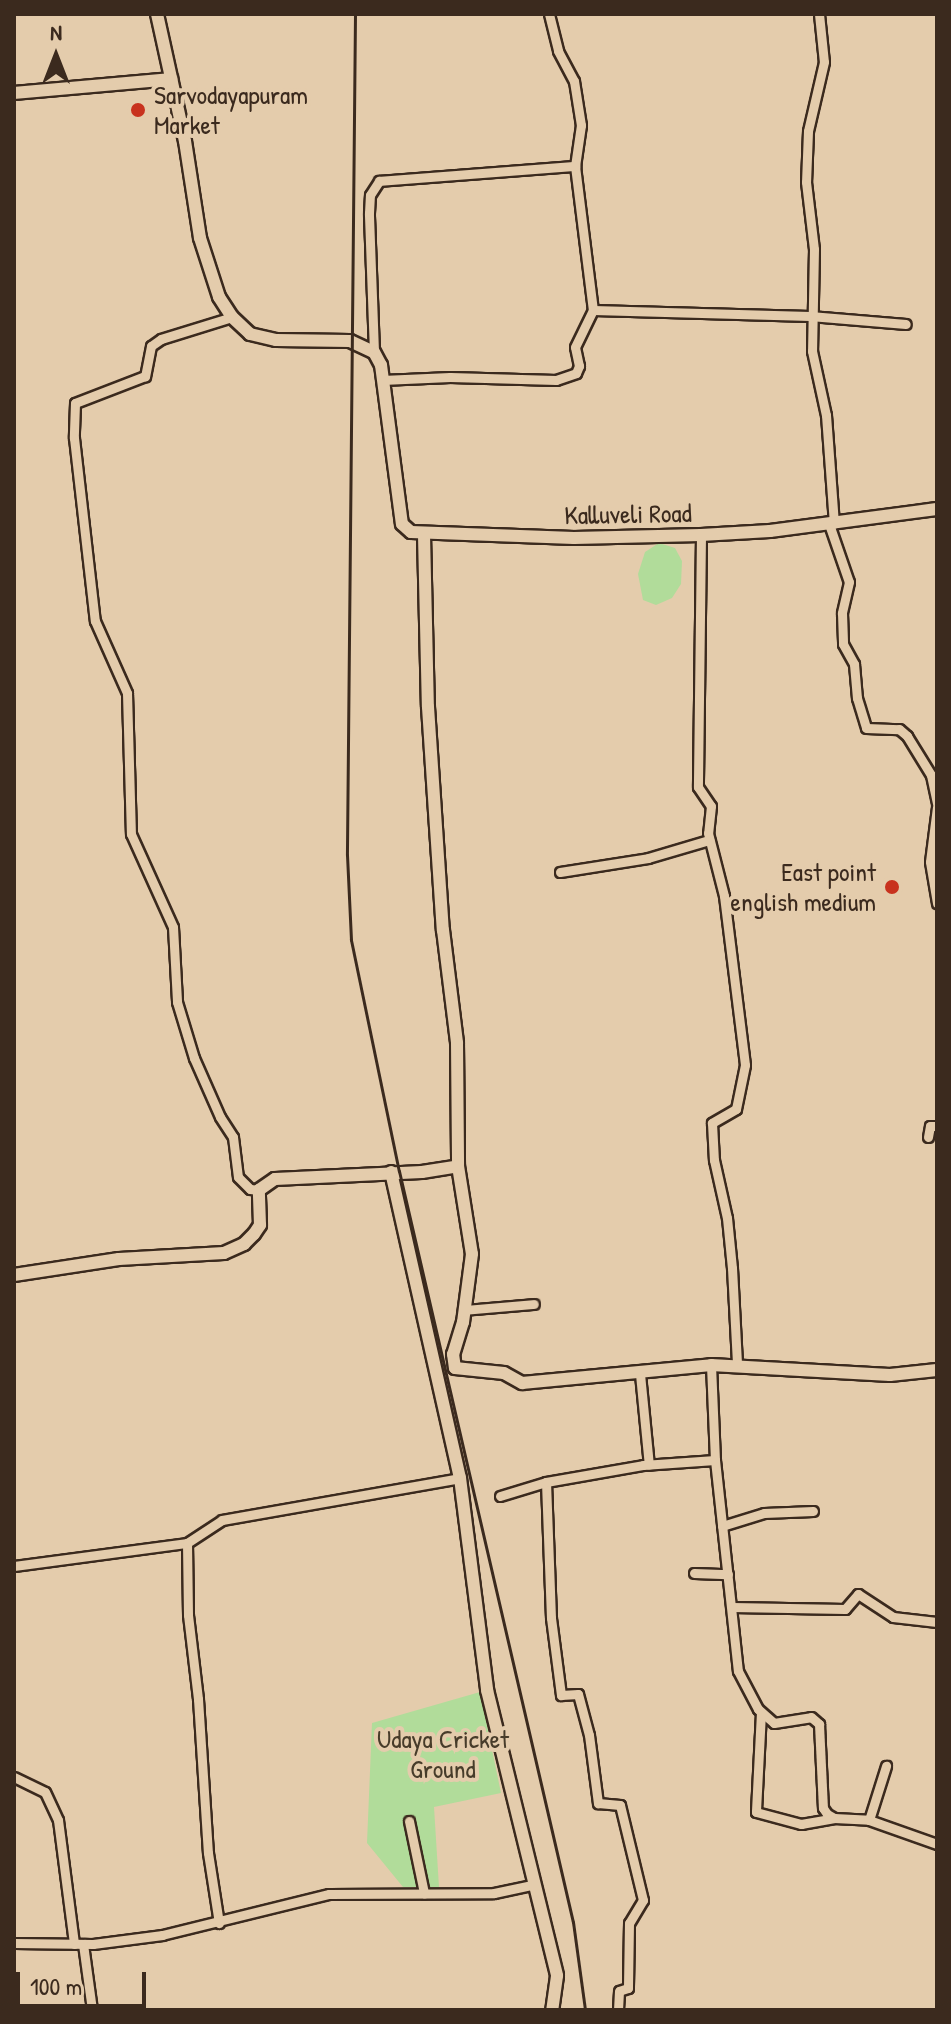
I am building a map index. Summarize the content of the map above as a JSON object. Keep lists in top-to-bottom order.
{
  "streets": {
    "street": ["Kalluveli Road"]
  },
  "parks": ["Udaya Cricket Ground"],
  "places": ["Sarvodayapuram Market", "East point english medium"],
  "scale_bar": "100 m",
  "north": "top"
}
